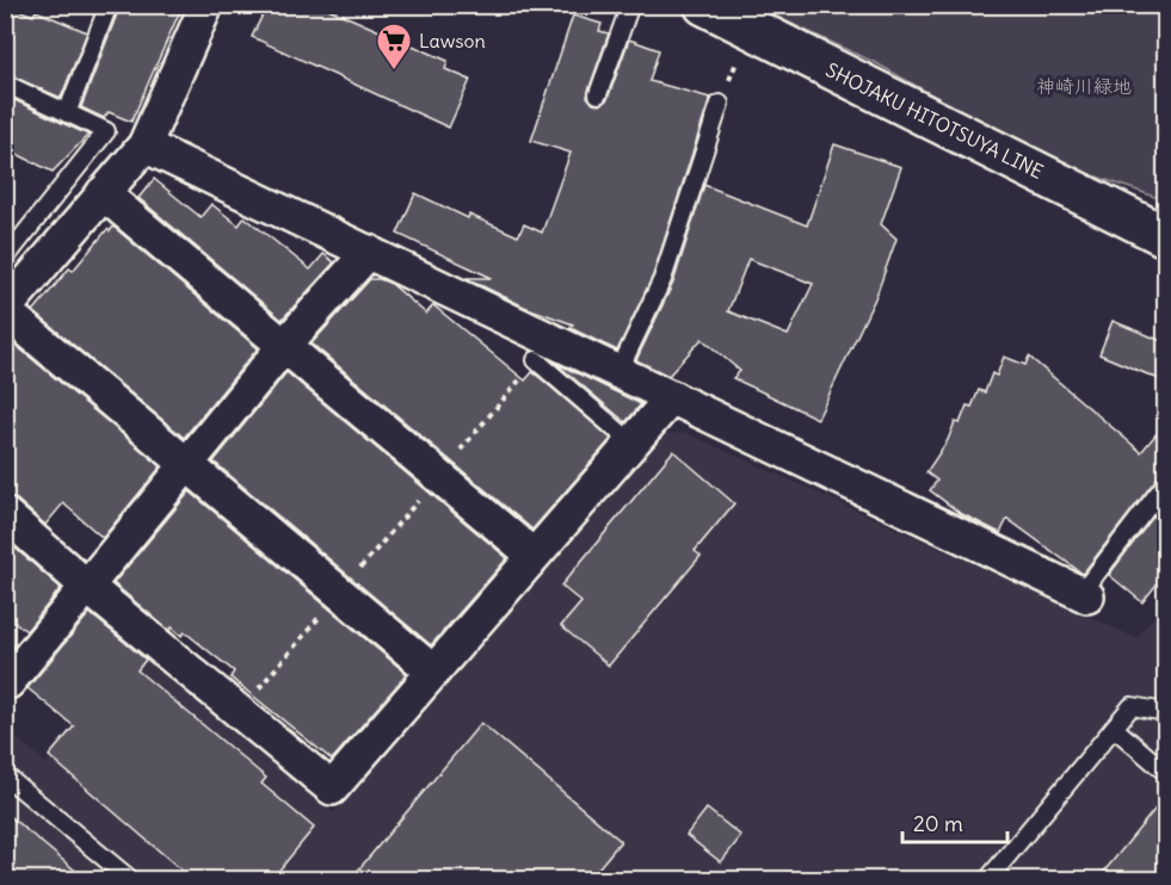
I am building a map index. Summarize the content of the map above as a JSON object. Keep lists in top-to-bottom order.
{
  "streets": {
    "main road": ["SHOJAKU HITOTSUYA LINE"]
  },
  "parks": ["神崎川緑地"],
  "places": {
    "supermarket": ["Lawson"]
  },
  "scale_bar": "20 m"
}
